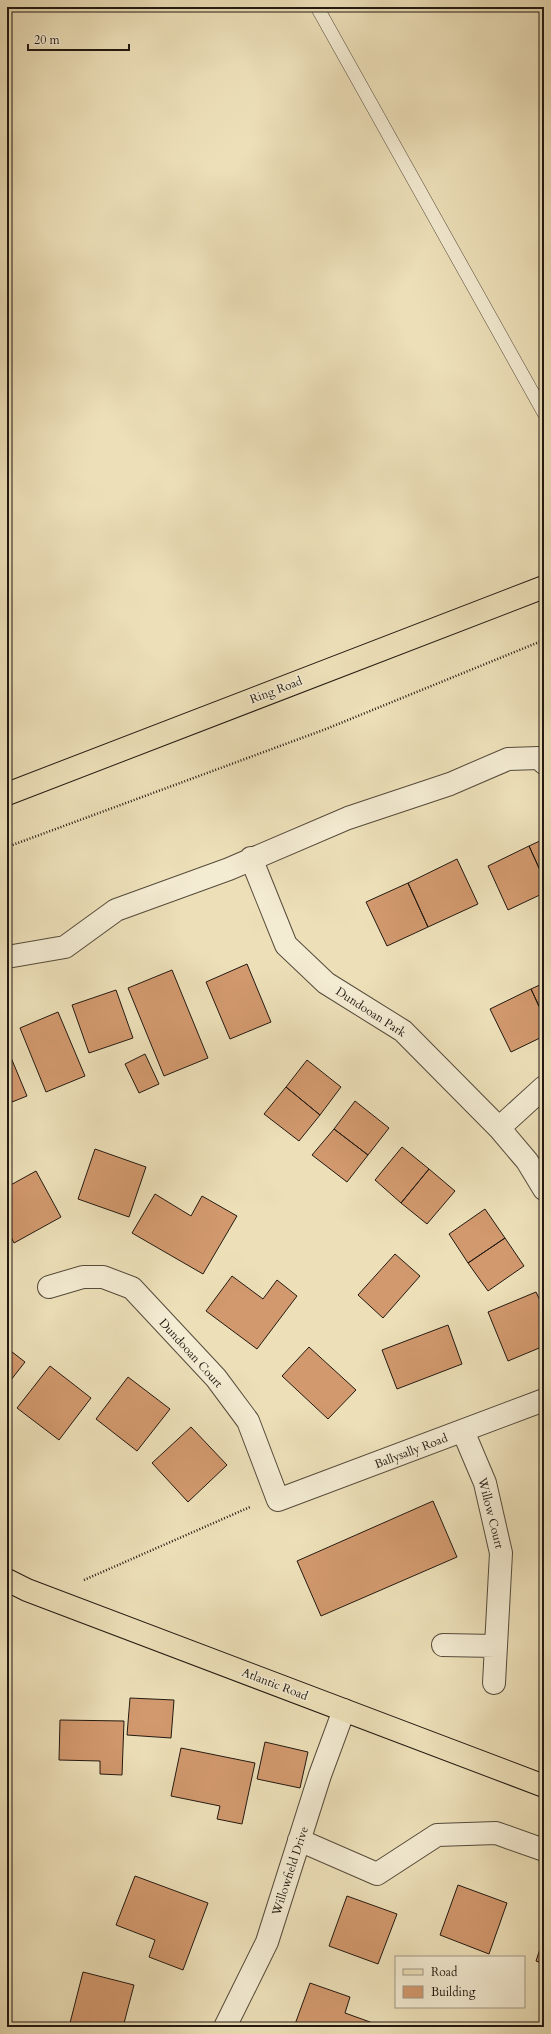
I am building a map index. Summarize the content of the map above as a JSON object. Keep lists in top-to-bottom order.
{
  "streets": {
    "main road": ["Ring Road", "Atlantic Road"],
    "street": [
      "Dundooan Park",
      "Dundooan Court",
      "Ballysally Road",
      "Willow Court",
      "Willowfield Drive"
    ]
  },
  "crossings": [
    ["Dundooan Court", "Ballysally Road"],
    ["Ballysally Road", "Willow Court"],
    ["Atlantic Road", "Willowfield Drive"]
  ],
  "legend": ["Road", "Building"],
  "scale_bar": "20 m"
}
